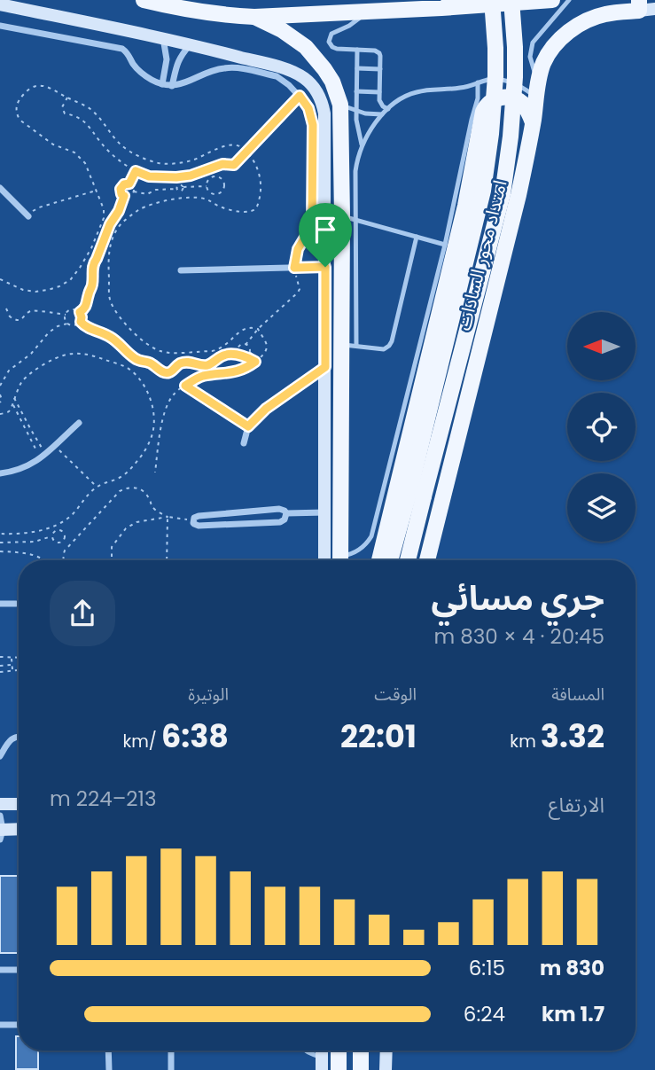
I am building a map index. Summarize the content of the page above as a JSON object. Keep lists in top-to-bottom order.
{
  "streets": {
    "main road": ["امتداد محور السادات"]
  },
  "north": "left",
  "page": {
    "heading": ["جري مسائي", "20:45 · 4 × 830 m"],
    "stats": [
      ["المسافة", "3.32 km"],
      ["الوقت", "22:01"],
      ["الوتيرة", "6:38 /km"]
    ],
    "chart": ["الارتفاع", "213–224 m"],
    "list": [
      {
        "name": "830 m",
        "note": "6:15"
      },
      {
        "name": "1.7 km",
        "note": "6:24"
      }
    ]
  }
}
